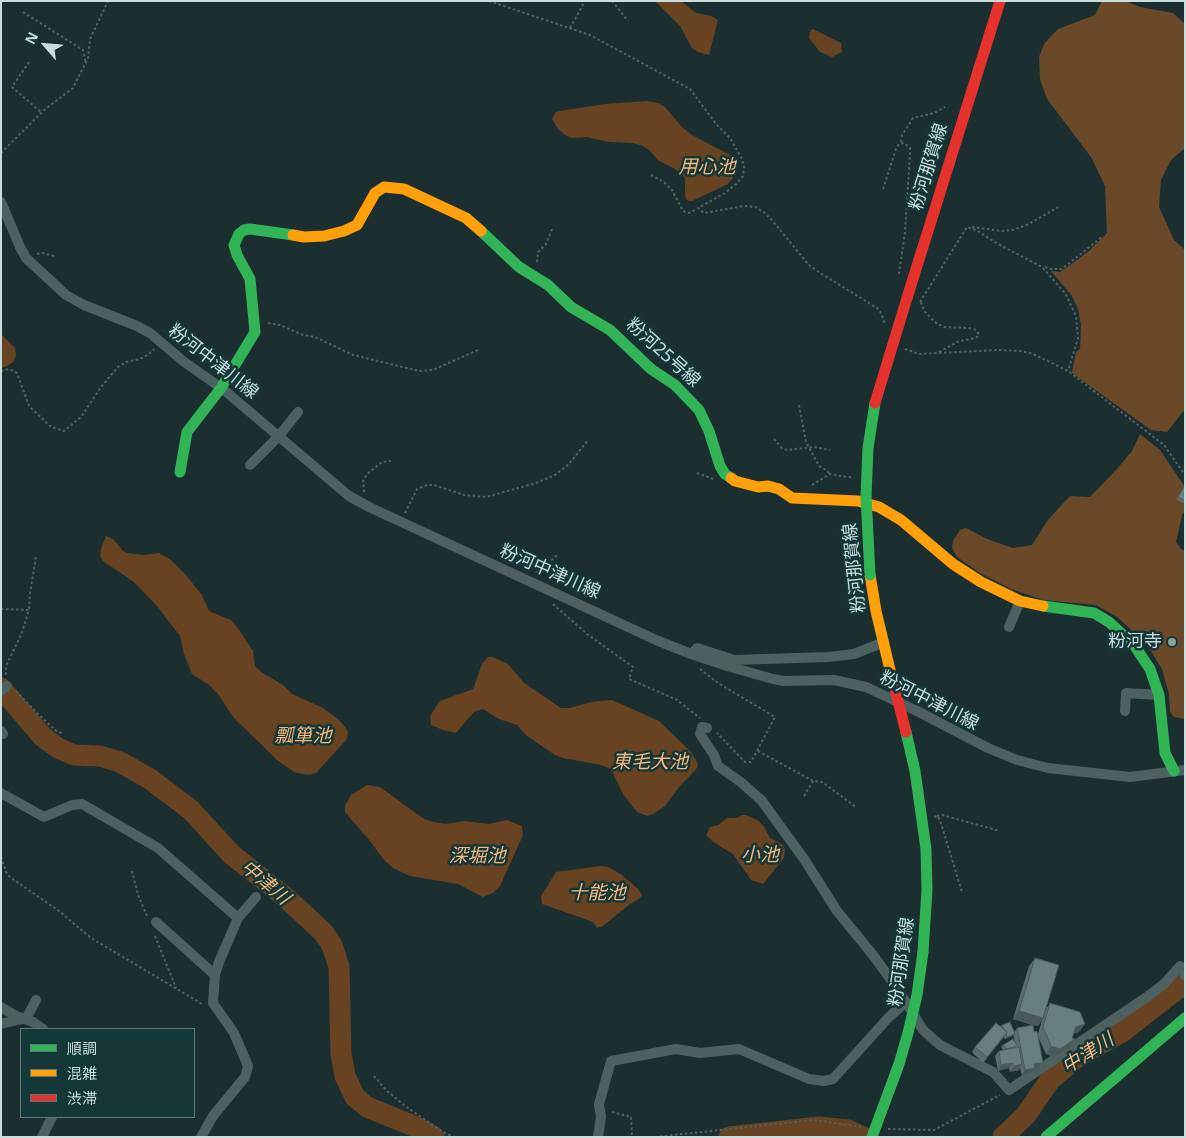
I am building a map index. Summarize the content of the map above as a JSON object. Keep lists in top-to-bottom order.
{
  "streets": {
    "street": ["粉河那賀線", "粉河25号線", "粉河中津川線"]
  },
  "crossings": [
    ["粉河25号線", "粉河中津川線"]
  ],
  "water": [
    "用心池",
    "瓢箪池",
    "東毛大池",
    "小池",
    "深堀池",
    "中津川",
    "十能池"
  ],
  "places": ["粉河寺"],
  "legend": ["順調", "混雑", "渋滞"],
  "north": "top left"
}
